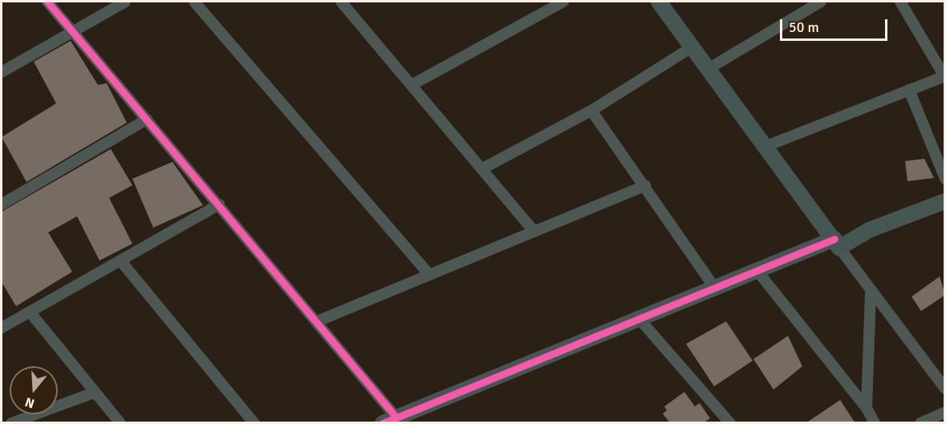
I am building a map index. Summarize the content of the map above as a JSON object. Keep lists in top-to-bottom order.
{
  "scale_bar": "50 m",
  "north": "bottom"
}
